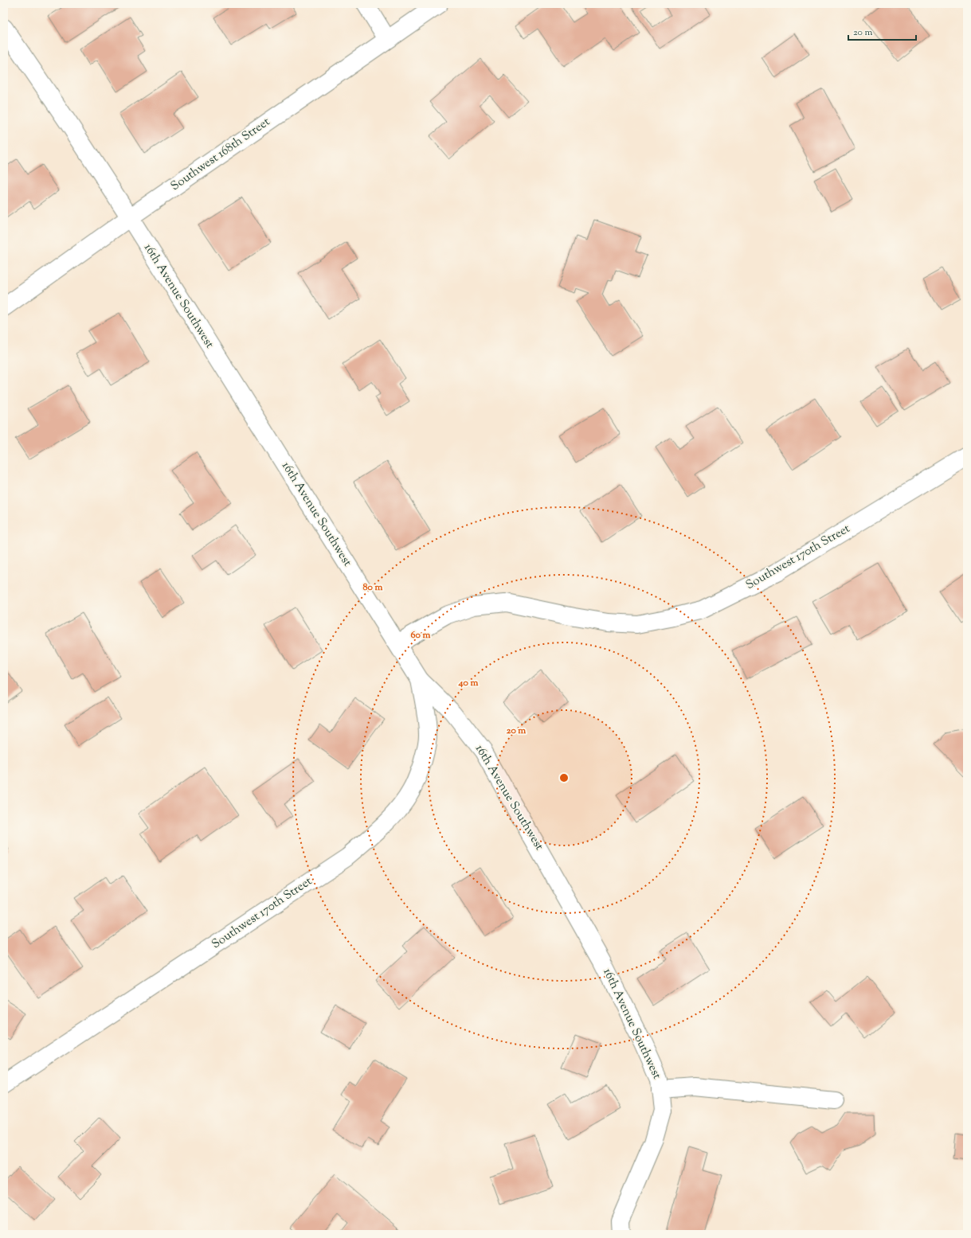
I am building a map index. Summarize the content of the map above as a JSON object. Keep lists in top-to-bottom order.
{
  "streets": {
    "street": ["Southwest 168th Street", "16th Avenue Southwest", "Southwest 170th Street"]
  },
  "crossings": [
    ["Southwest 168th Street", "16th Avenue Southwest"],
    ["16th Avenue Southwest", "Southwest 170th Street"]
  ],
  "scale_bar": "20 m",
  "rings": [
    "80 m",
    "60 m",
    "40 m",
    "20 m"
  ]
}
